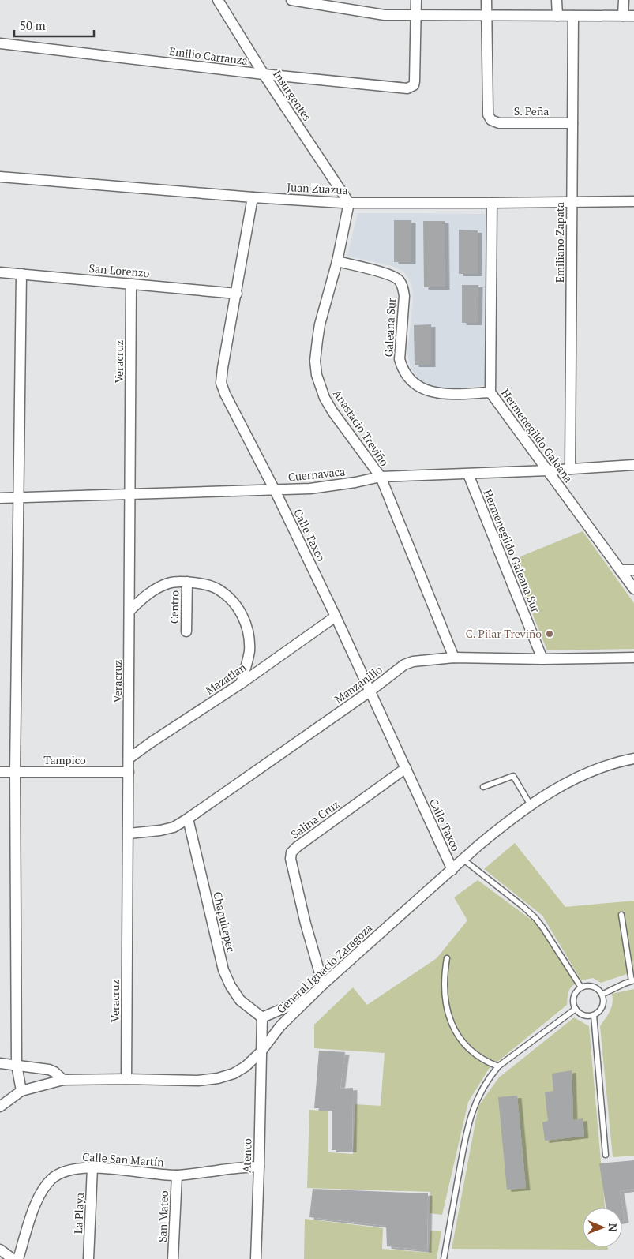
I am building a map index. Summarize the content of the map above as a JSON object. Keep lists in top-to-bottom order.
{
  "streets": {
    "street": [
      "Emilio Carranza",
      "Insurgentes",
      "S. Peña",
      "Juan Zuazua",
      "Emiliano Zapata",
      "San Lorenzo",
      "Galeana Sur",
      "Veracruz",
      "Anastacio Treviño",
      "Hermenegildo Galeana",
      "Cuernavaca",
      "Calle Taxco",
      "Hermenegildo Galeana Sur",
      "Centro",
      "Mazatlan",
      "Manzanillo",
      "Tampico",
      "Salina Cruz",
      "Chapultepec",
      "General Ignacio Zaragoza",
      "Atenco",
      "Calle San Martín",
      "La Playa",
      "San Mateo"
    ]
  },
  "crossings": [
    ["Emilio Carranza", "Insurgentes"],
    ["Insurgentes", "Juan Zuazua"],
    ["Insurgentes", "Anastacio Treviño"],
    ["S. Peña", "Emiliano Zapata"],
    ["Juan Zuazua", "Emiliano Zapata"],
    ["Juan Zuazua", "Anastacio Treviño"],
    ["Juan Zuazua", "Hermenegildo Galeana"],
    ["Juan Zuazua", "Calle Taxco"],
    ["Emiliano Zapata", "Cuernavaca"],
    ["San Lorenzo", "Veracruz"],
    ["San Lorenzo", "Calle Taxco"],
    ["Galeana Sur", "Anastacio Treviño"],
    ["Galeana Sur", "Hermenegildo Galeana"],
    ["Veracruz", "Cuernavaca"],
    ["Veracruz", "Mazatlan"],
    ["Veracruz", "Manzanillo"],
    ["Veracruz", "Tampico"],
    ["Veracruz", "General Ignacio Zaragoza"],
    ["Anastacio Treviño", "Cuernavaca"],
    ["Anastacio Treviño", "Manzanillo"],
    ["Hermenegildo Galeana", "Cuernavaca"],
    ["Cuernavaca", "Calle Taxco"],
    ["Cuernavaca", "Hermenegildo Galeana Sur"],
    ["Calle Taxco", "Mazatlan"],
    ["Calle Taxco", "Manzanillo"],
    ["Calle Taxco", "Salina Cruz"],
    ["Calle Taxco", "General Ignacio Zaragoza"],
    ["Hermenegildo Galeana Sur", "Manzanillo"],
    ["Manzanillo", "Chapultepec"],
    ["Salina Cruz", "General Ignacio Zaragoza"],
    ["General Ignacio Zaragoza", "Atenco"],
    ["Atenco", "Calle San Martín"],
    ["Calle San Martín", "La Playa"],
    ["Calle San Martín", "San Mateo"]
  ],
  "places": ["C. Pilar Treviño"],
  "scale_bar": "50 m",
  "north": "right"
}
